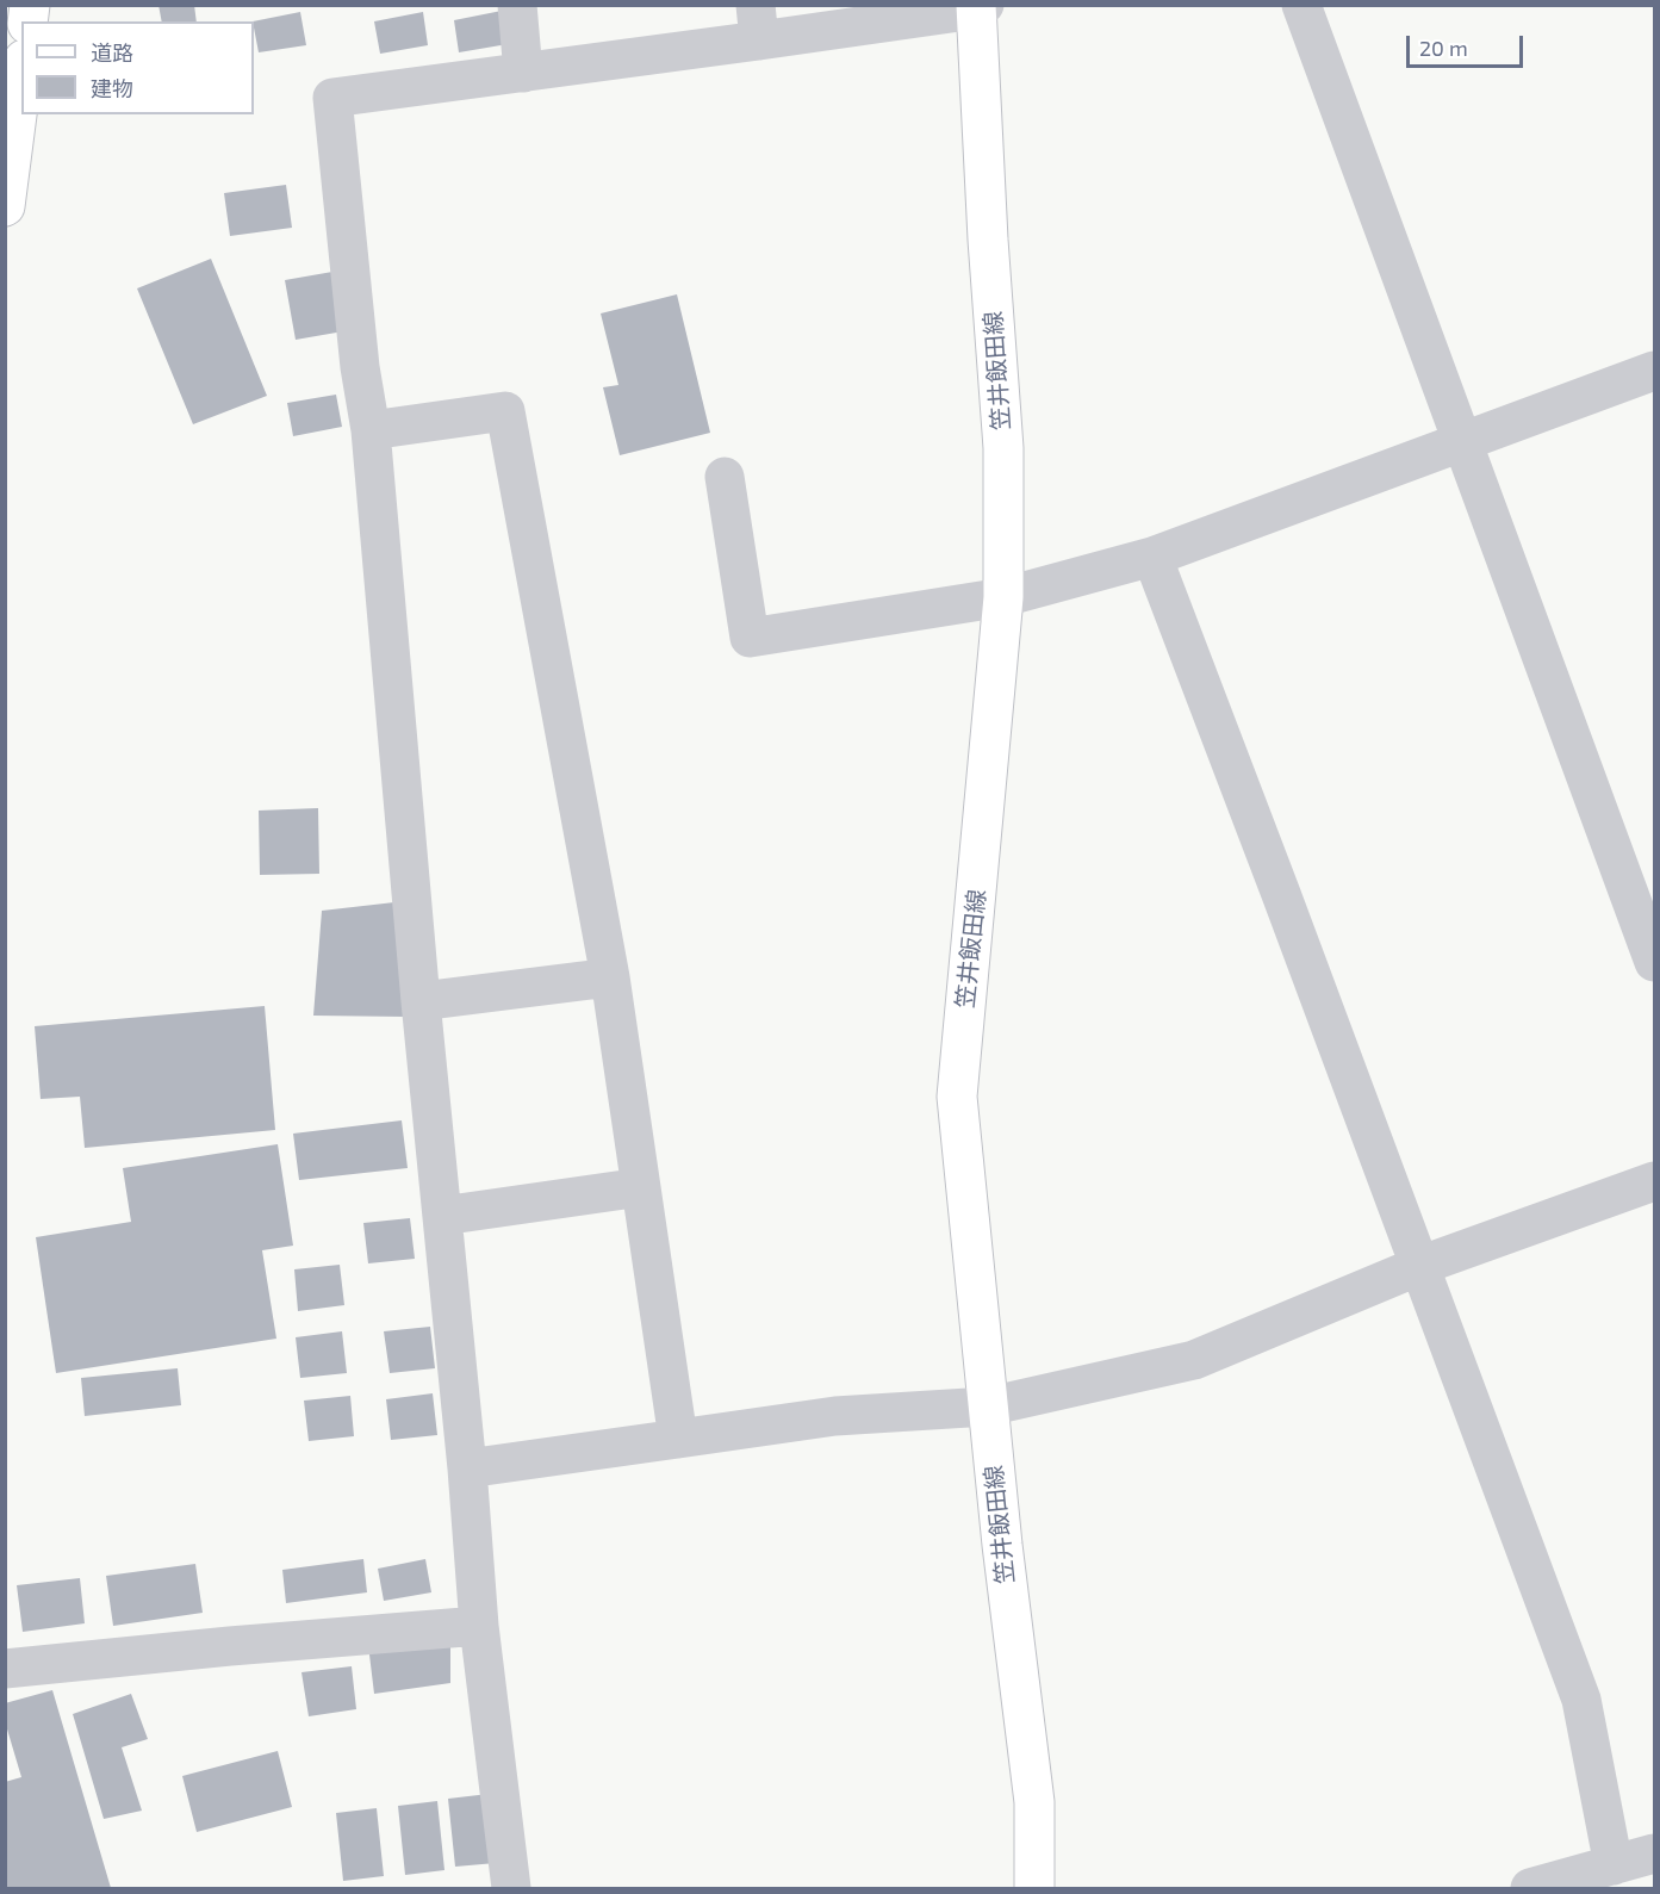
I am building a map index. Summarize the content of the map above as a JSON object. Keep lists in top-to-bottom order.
{
  "streets": {
    "main road": ["笠井飯田線"]
  },
  "legend": ["道路", "建物"],
  "scale_bar": "20 m"
}
